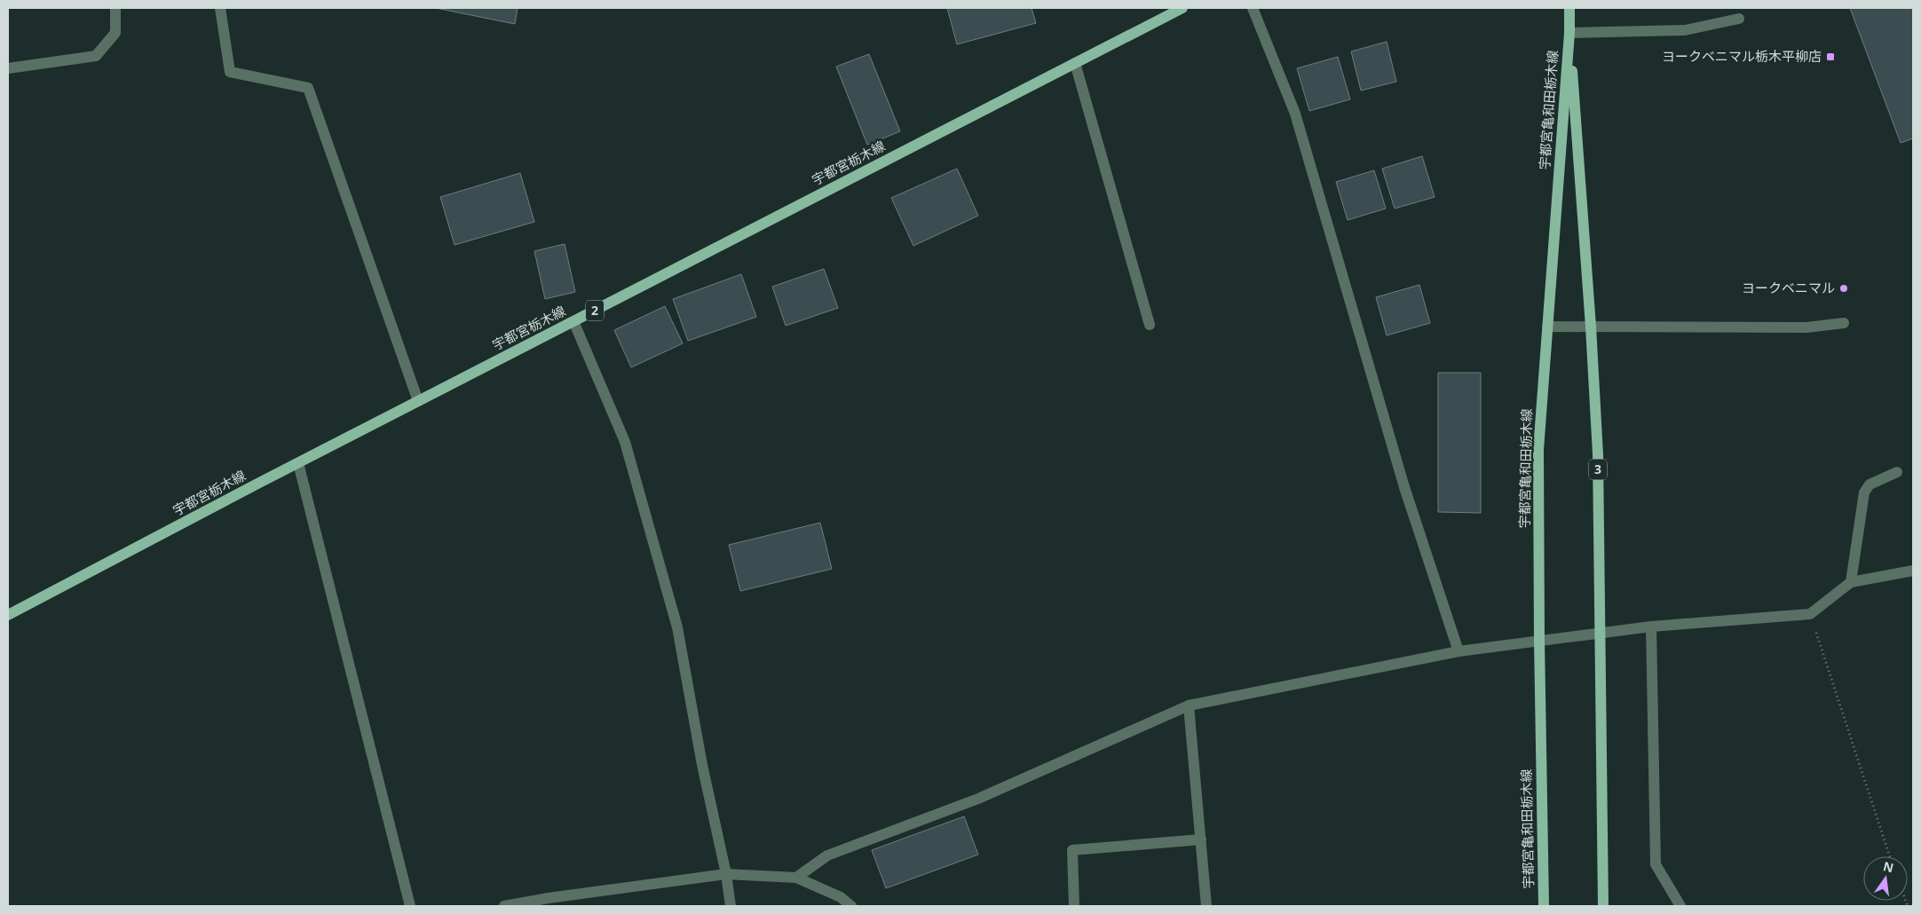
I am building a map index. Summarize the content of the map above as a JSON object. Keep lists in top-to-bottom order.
{
  "streets": {
    "main road": [
      "宇都宮亀和田栃木線",
      "宇都宮栃木線",
      "2",
      "3"
    ]
  },
  "places": {
    "transit": ["ヨークベニマル栃木平柳店"],
    "other": ["ヨークベニマル"]
  },
  "north": "top"
}
